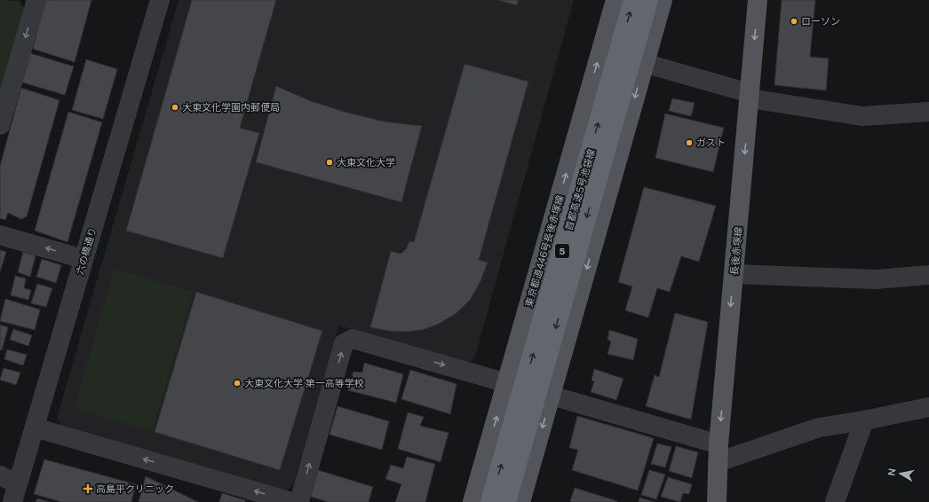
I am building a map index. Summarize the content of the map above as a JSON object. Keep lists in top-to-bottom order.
{
  "streets": {
    "highway": ["首都高速5号池袋線", "5"],
    "main road": ["東京都道446号長後赤塚線", "長後赤塚線"],
    "street": ["六の橋通り"]
  },
  "places": {
    "other": [
      "ローソン",
      "大東文化学園内郵便局",
      "ガスト",
      "大東文化大学",
      "大東文化大学 第一高等学校"
    ],
    "health": ["高島平クリニック"]
  },
  "north": "left"
}
